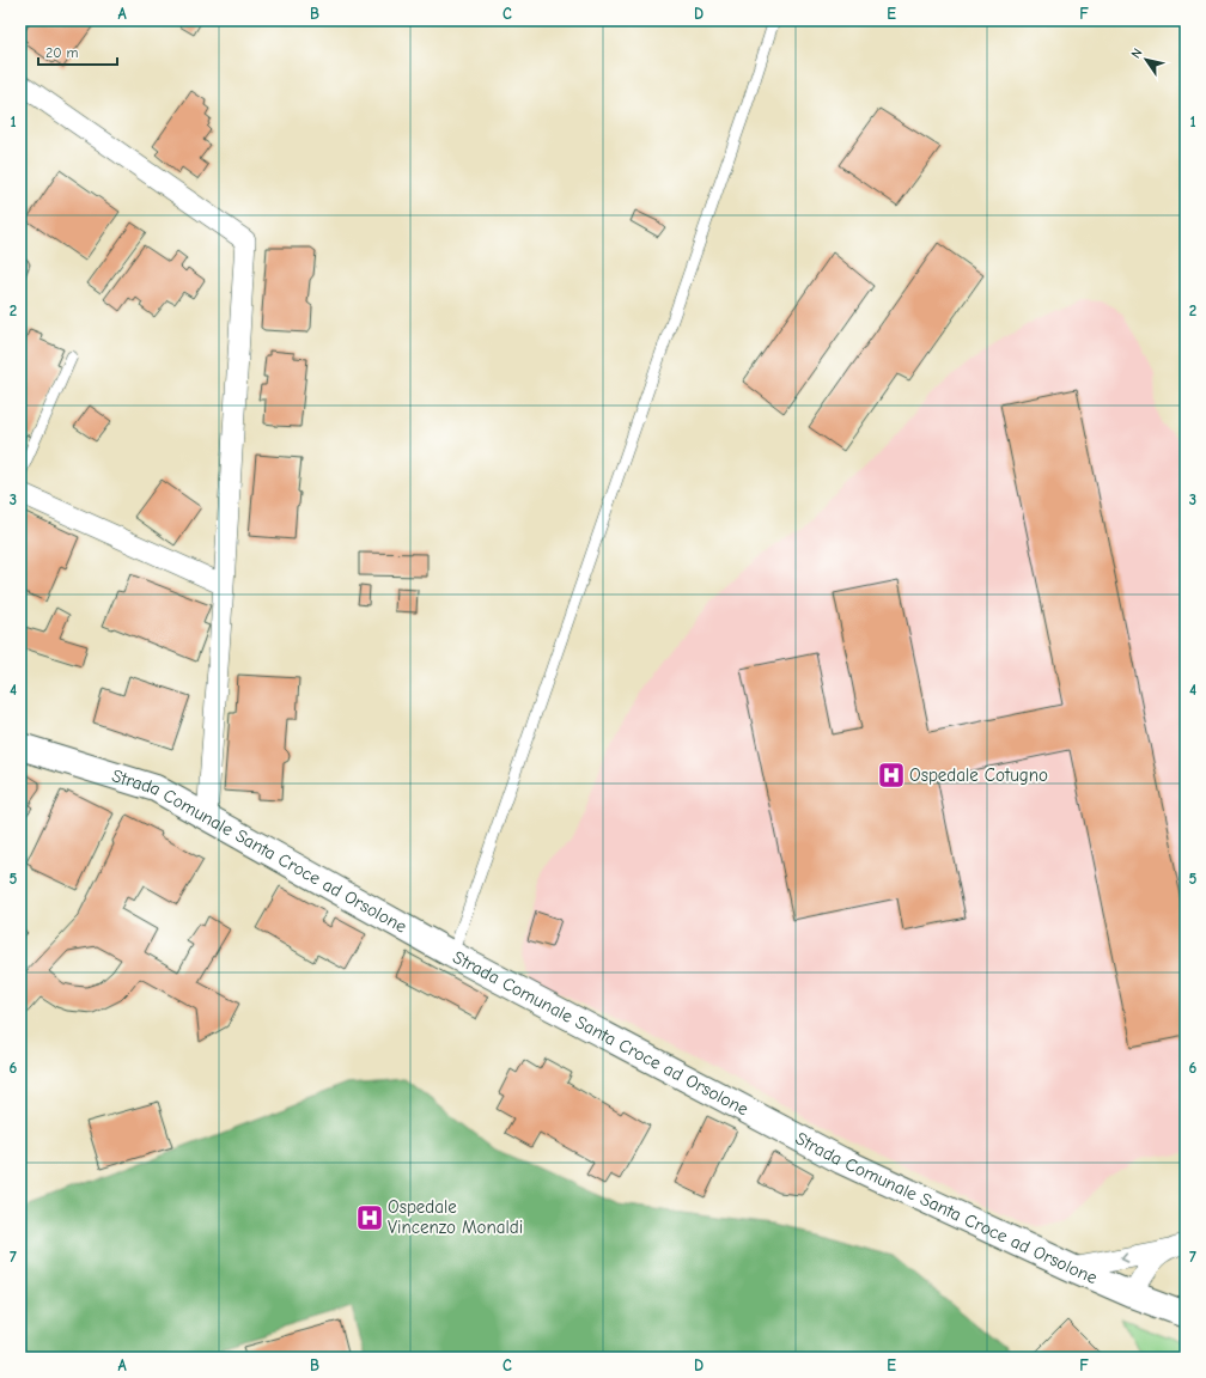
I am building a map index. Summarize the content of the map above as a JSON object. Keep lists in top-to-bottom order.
{
  "streets": {
    "street": ["Strada Comunale Santa Croce ad Orsolone"]
  },
  "places": {
    "hospital": ["Ospedale Cotugno", "Ospedale Vincenzo Monaldi"]
  },
  "scale_bar": "20 m",
  "north": "top left",
  "grid": {
    "columns": [
      "A",
      "B",
      "C",
      "D",
      "E",
      "F"
    ],
    "rows": [
      "1",
      "2",
      "3",
      "4",
      "5",
      "6",
      "7"
    ]
  }
}
